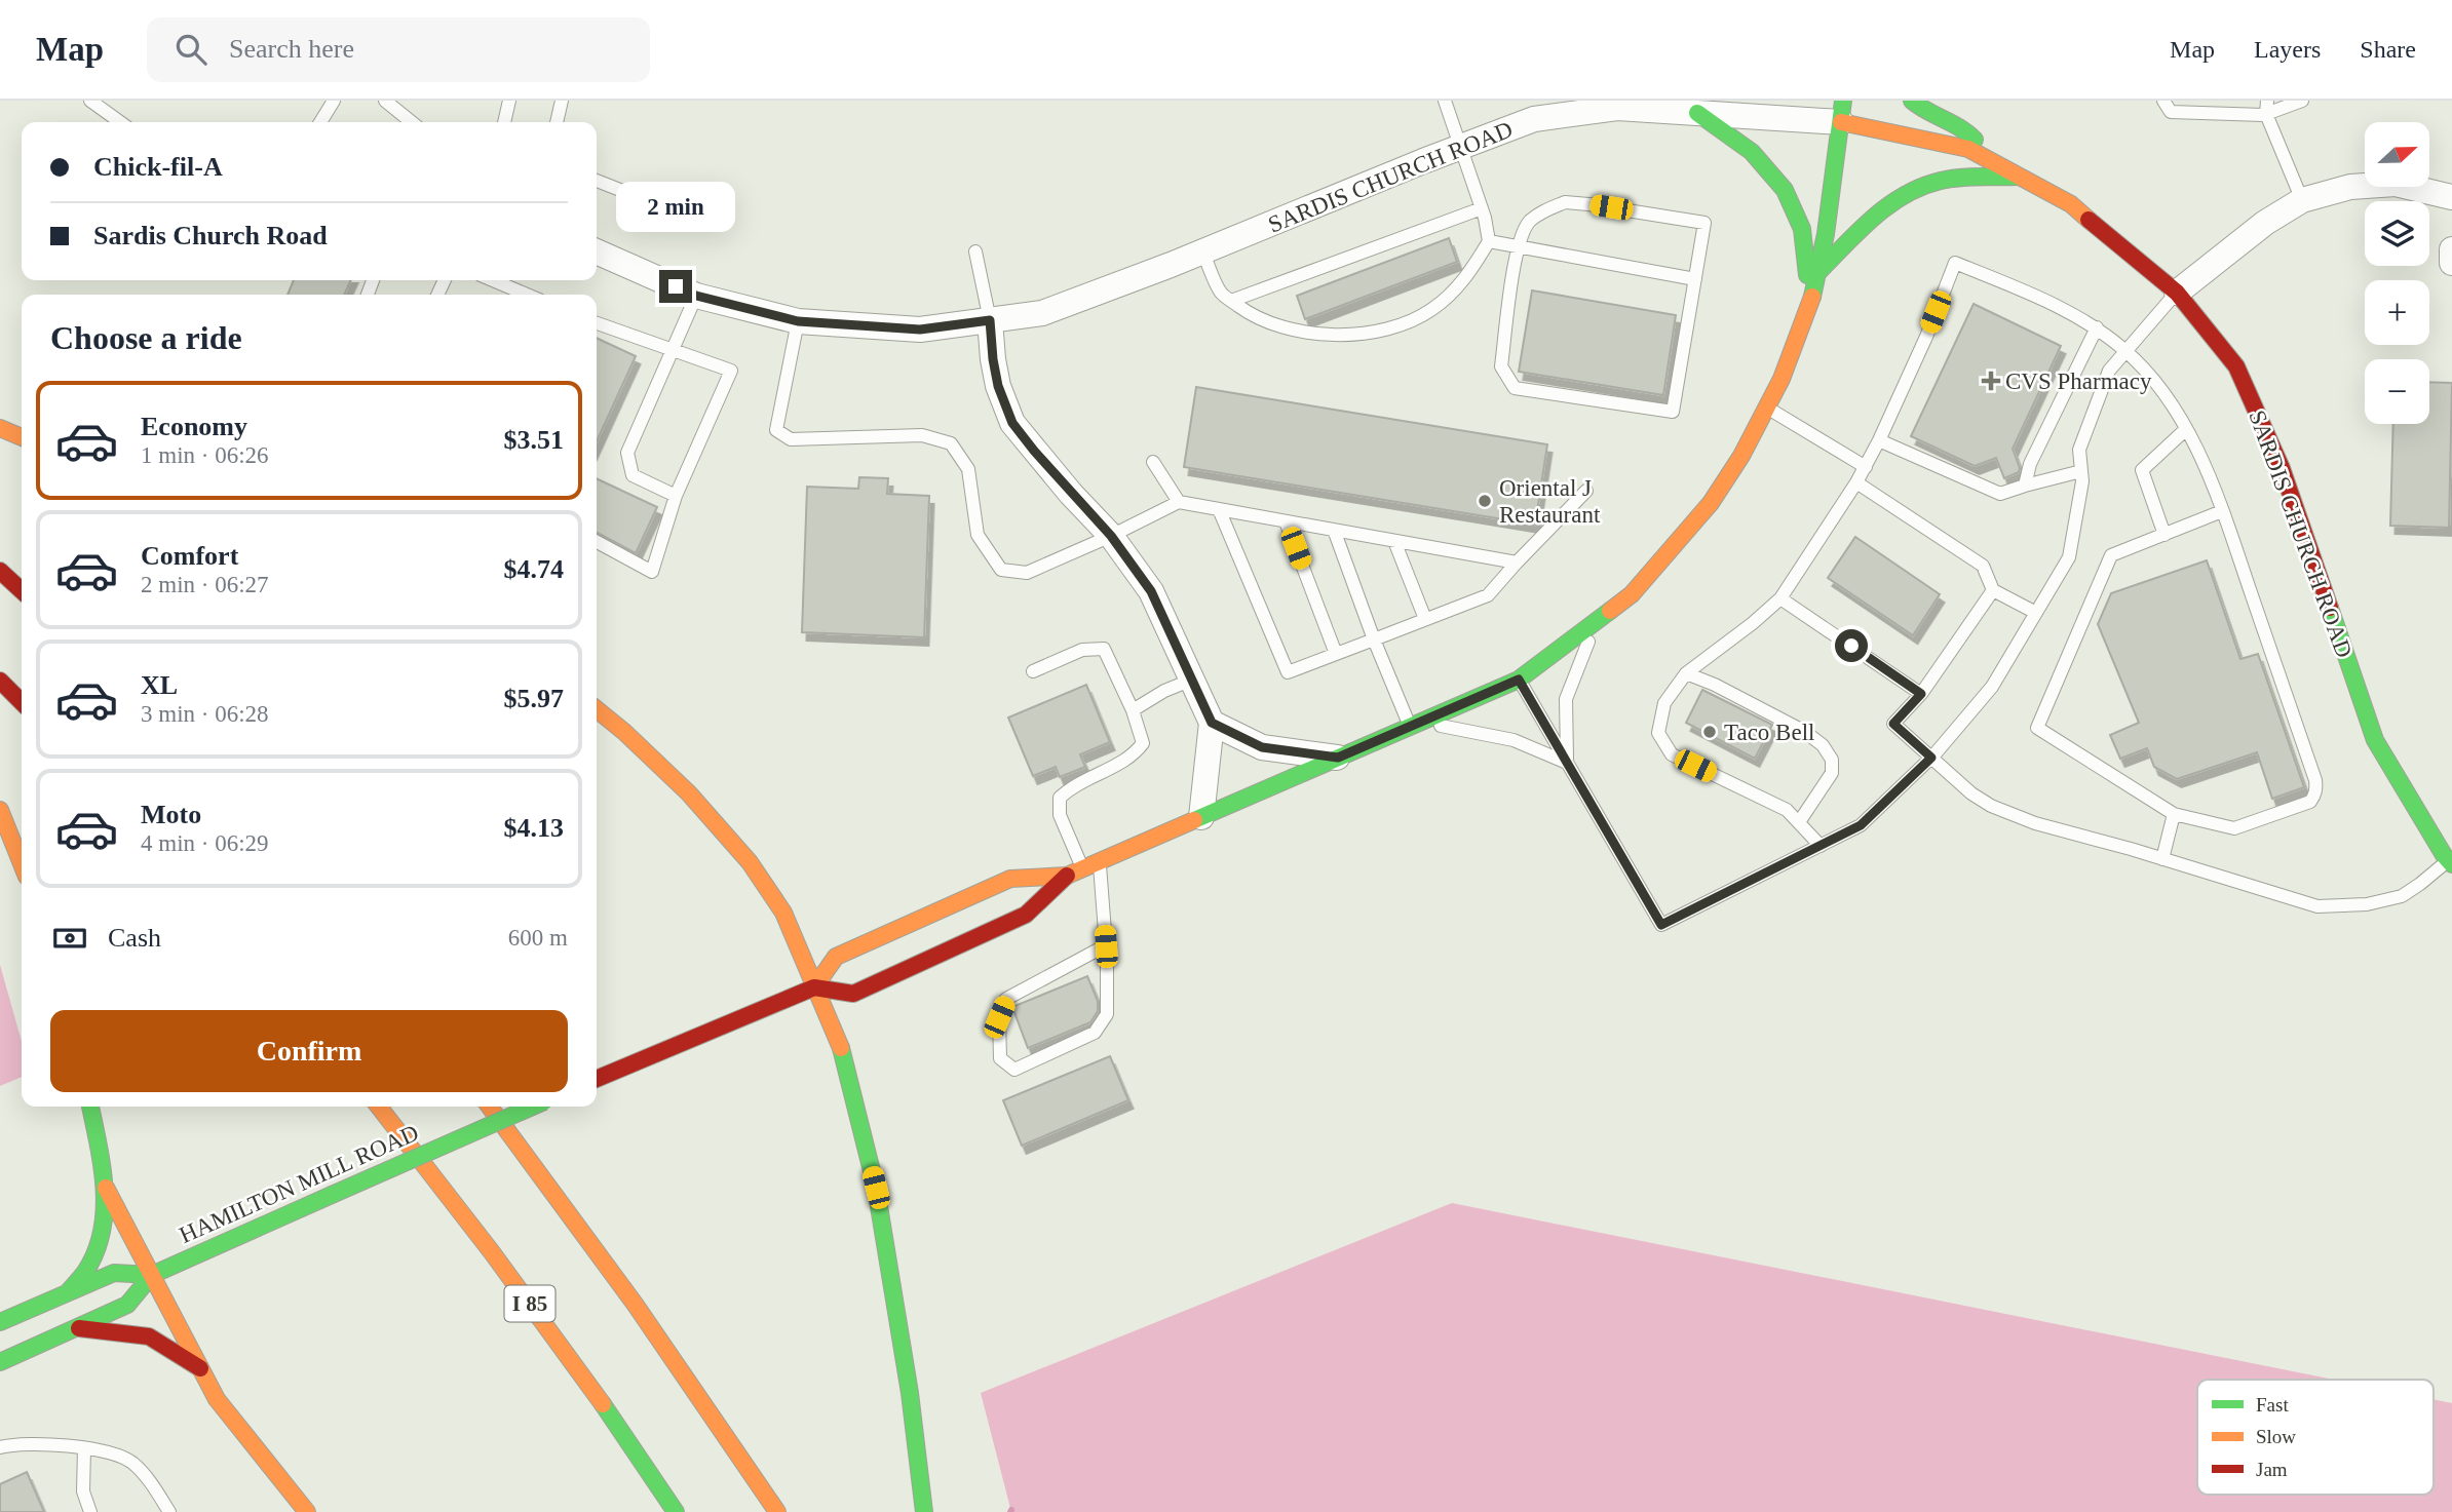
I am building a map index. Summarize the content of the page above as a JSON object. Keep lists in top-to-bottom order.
{
  "streets": {
    "main road": ["SARDIS CHURCH ROAD", "HAMILTON MILL ROAD", "I 85"]
  },
  "places": {
    "health": ["CVS Pharmacy"],
    "other": ["Oriental J Restaurant", "Taco Bell"]
  },
  "legend": ["Fast", "Slow", "Jam"],
  "north": "right",
  "page": {
    "header": "Map",
    "search": "Search here",
    "nav": ["Map", "Layers", "Share"],
    "map_buttons": ["+", "−"],
    "banner": ["Chick-fil-A", "Sardis Church Road"],
    "bubble": "2 min",
    "heading": "Choose a ride",
    "list": [
      {
        "name": "Economy",
        "note": "1 min · 06:26",
        "value": "$3.51"
      },
      {
        "name": "Comfort",
        "note": "2 min · 06:27",
        "value": "$4.74"
      },
      {
        "name": "XL",
        "note": "3 min · 06:28",
        "value": "$5.97"
      },
      {
        "name": "Moto",
        "note": "4 min · 06:29",
        "value": "$4.13"
      }
    ],
    "pay": ["Cash", "600 m"],
    "buttons": "Confirm"
  }
}
